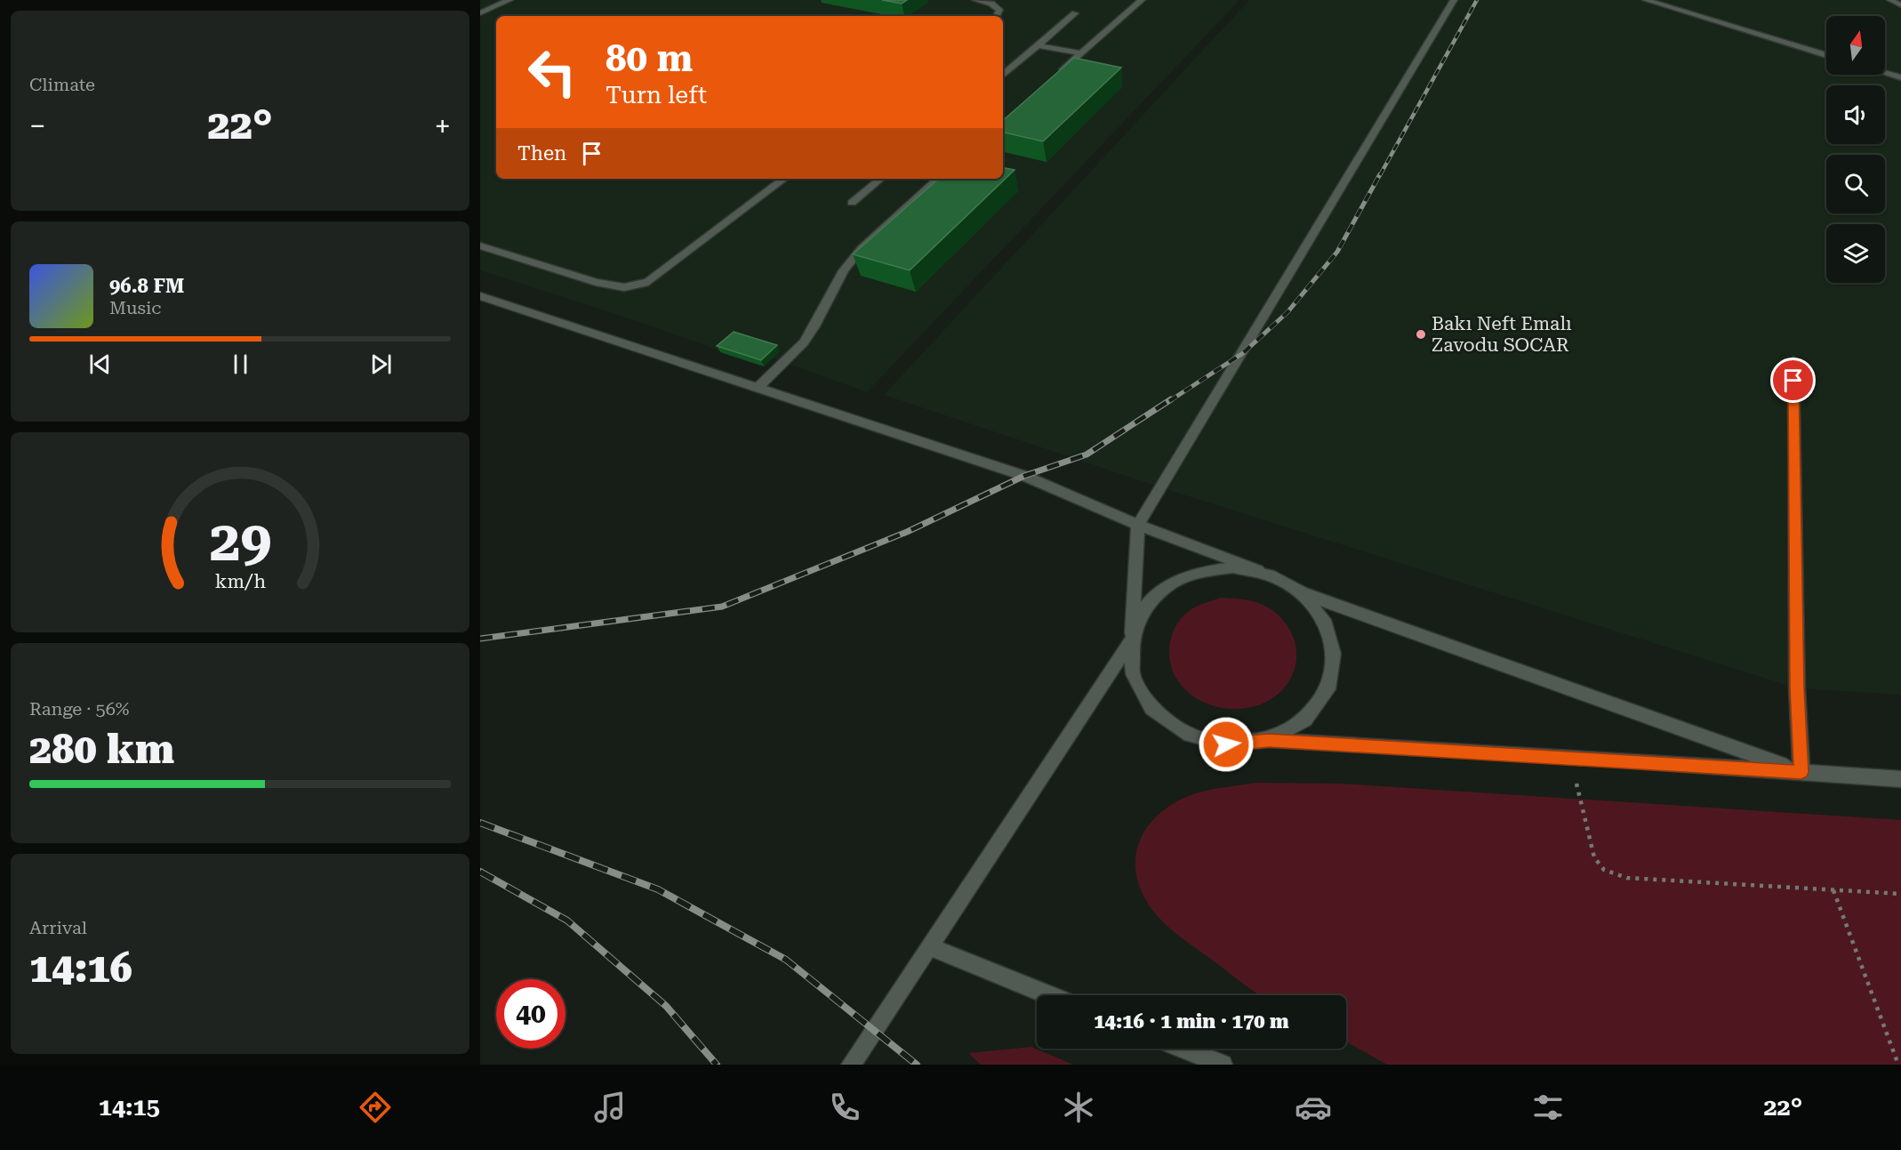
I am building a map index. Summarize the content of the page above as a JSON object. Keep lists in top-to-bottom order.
{
  "places": ["Bakı Neft Emalı Zavodu SOCAR"],
  "north": "top",
  "page": {
    "tile": [
      "Climate",
      ["Range · 56%", "280 km"],
      ["Arrival", "14:16"]
    ],
    "turn": ["80 m", "Turn left"],
    "heat": ["−", "22°", "+"],
    "then": "Then",
    "song": ["96.8 FM", "Music"],
    "limit": "40",
    "trip": "14:16 · 1 min · 170 m",
    "tabs": ["14:15", "22°"],
    "gauge": ["29", "km/h"]
  }
}
